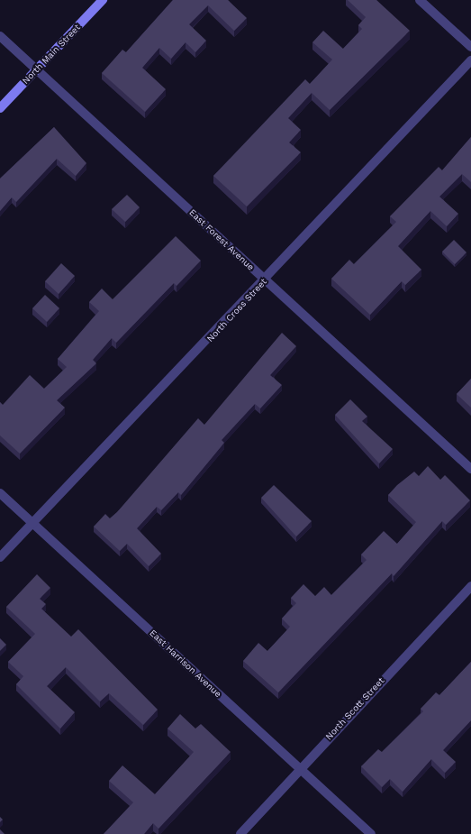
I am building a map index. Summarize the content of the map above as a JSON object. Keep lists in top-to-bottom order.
{
  "streets": {
    "street": [
      "North Main Street",
      "East Forest Avenue",
      "North Cross Street",
      "East Harrison Avenue",
      "North Scott Street"
    ]
  },
  "crossings": [
    ["North Main Street", "East Forest Avenue"],
    ["East Forest Avenue", "North Cross Street"],
    ["North Cross Street", "East Harrison Avenue"],
    ["East Harrison Avenue", "North Scott Street"]
  ]
}
